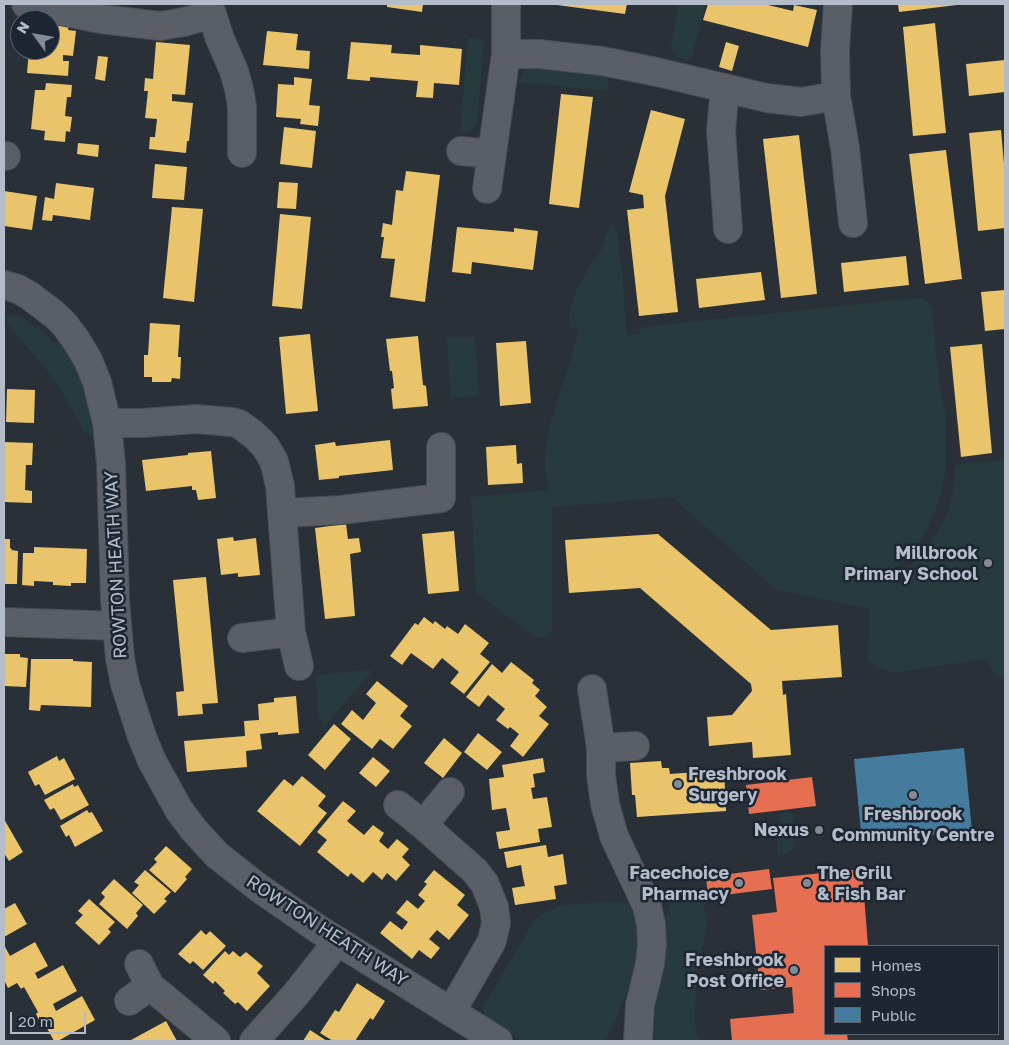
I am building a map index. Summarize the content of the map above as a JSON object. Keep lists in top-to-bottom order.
{
  "streets": {
    "street": ["ROWTON HEATH WAY"]
  },
  "places": [
    "Millbrook Primary School",
    "Freshbrook Surgery",
    "Freshbrook Community Centre",
    "Nexus",
    "Facechoice Pharmacy",
    "The Grill & Fish Bar",
    "Freshbrook Post Office"
  ],
  "legend": ["Homes", "Shops", "Public"],
  "scale_bar": "20 m",
  "north": "top left"
}
